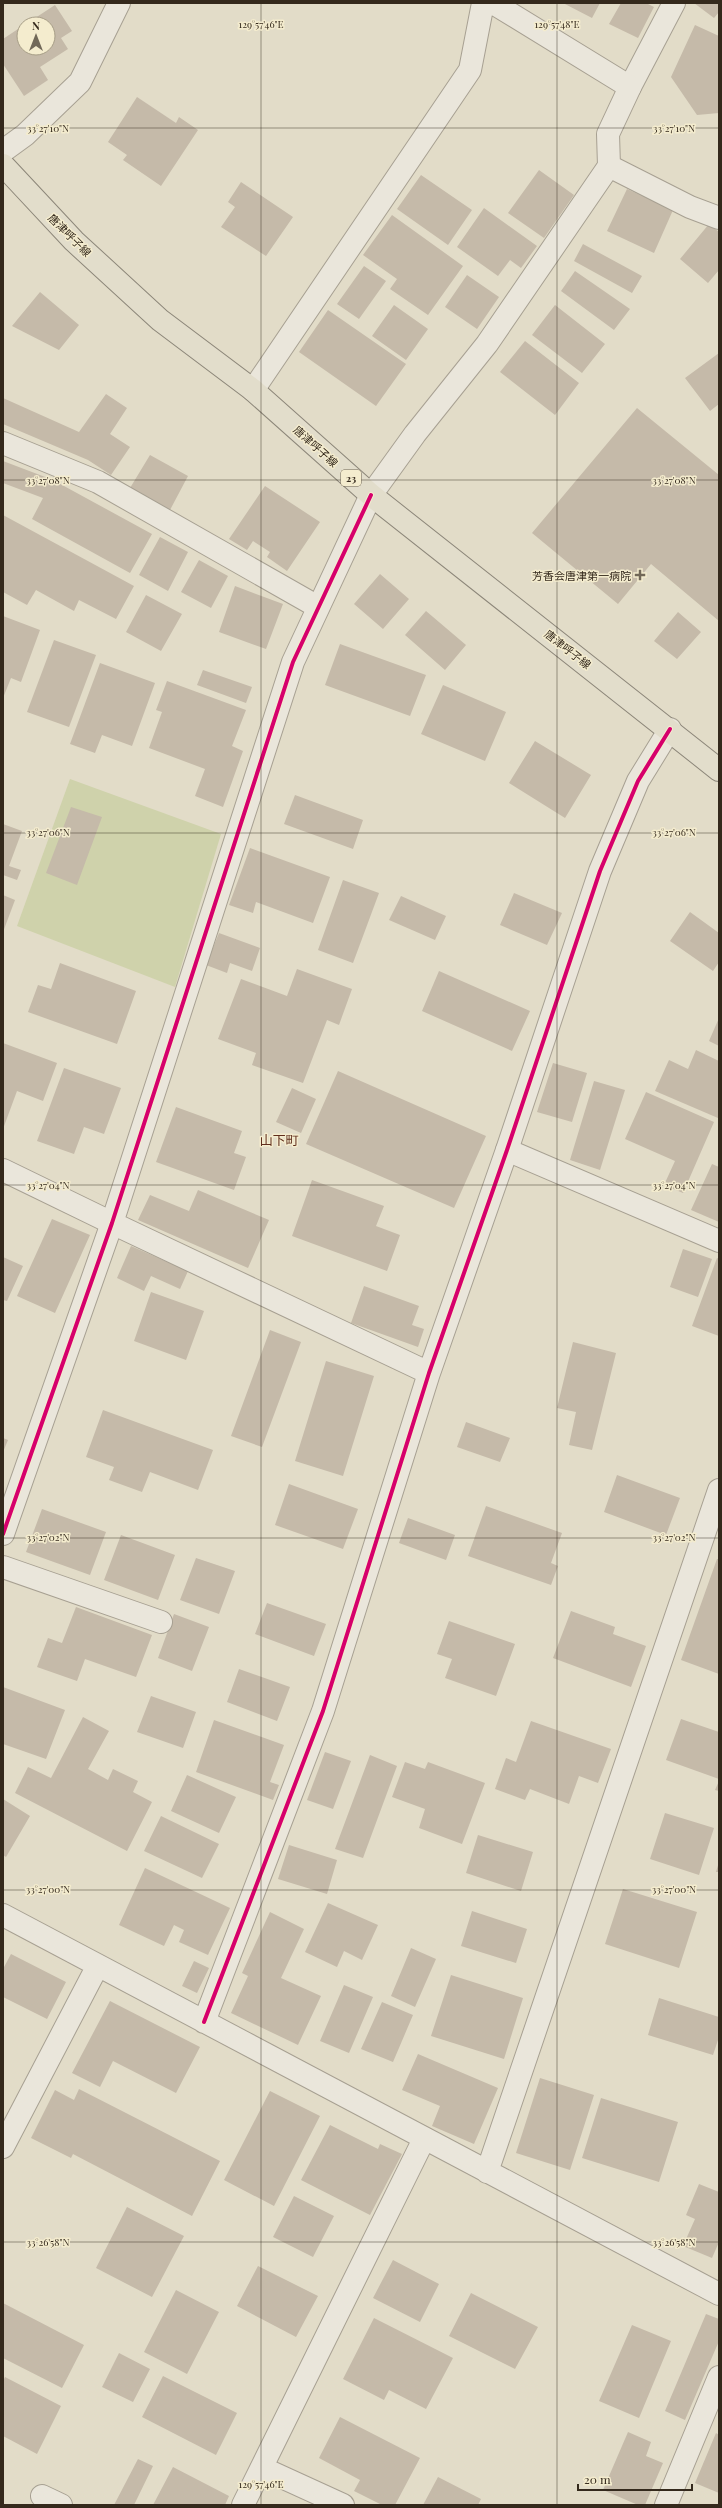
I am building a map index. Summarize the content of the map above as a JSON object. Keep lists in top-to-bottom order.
{
  "streets": {
    "main road": ["唐津呼子線", "23"]
  },
  "districts": ["山下町"],
  "places": {
    "health": ["芳香会唐津第一病院"]
  },
  "scale_bar": "20 m",
  "north": "top",
  "coordinates": [
    "129°57'46\"E",
    "129°57'48\"E",
    "33°27'10\"N",
    "33°27'08\"N",
    "33°27'06\"N",
    "33°27'04\"N",
    "33°27'02\"N",
    "33°27'00\"N",
    "33°26'58\"N"
  ]
}
